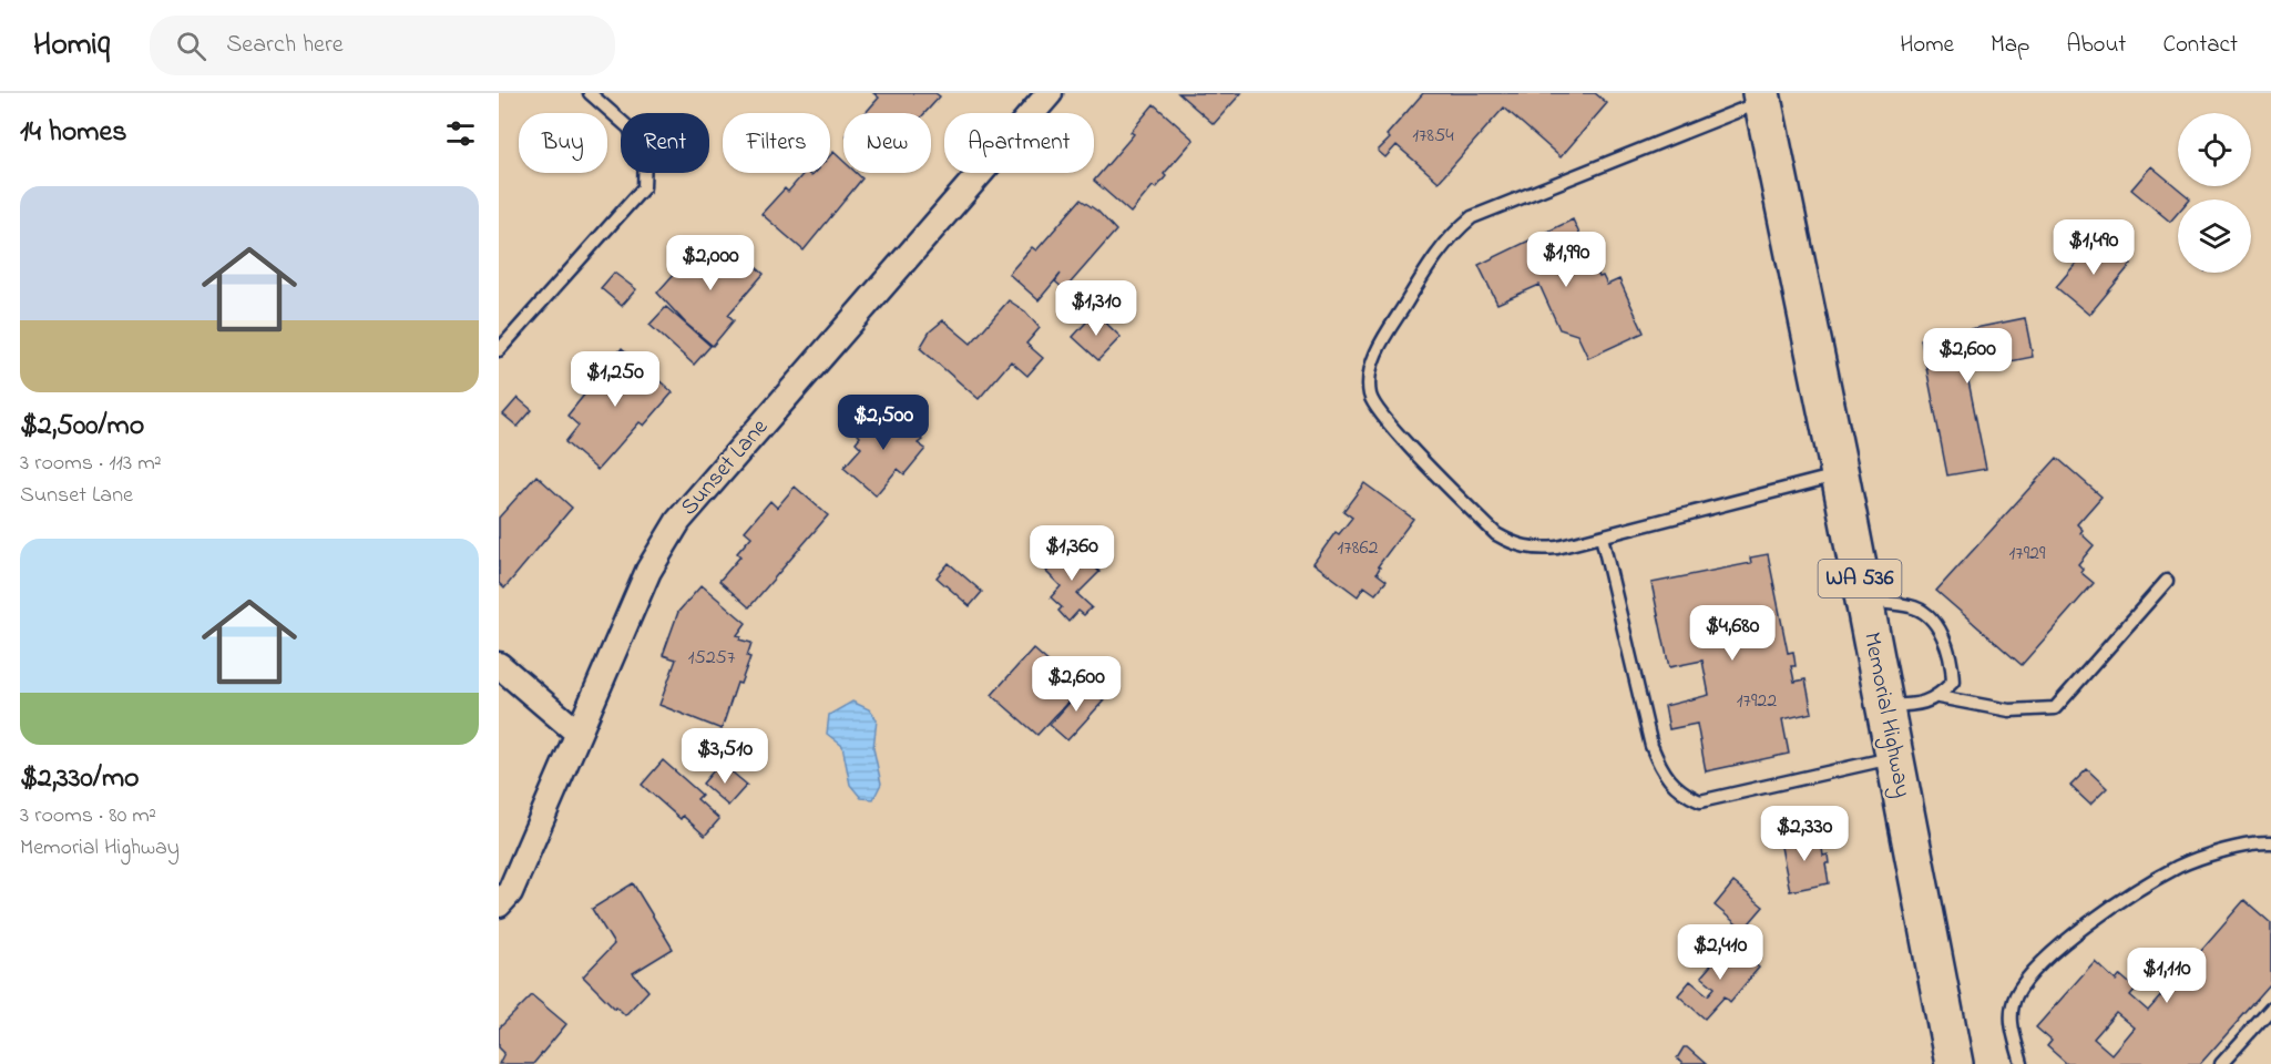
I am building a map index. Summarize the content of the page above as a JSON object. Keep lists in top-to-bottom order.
{
  "streets": {
    "main road": ["WA 536", "Memorial Highway"],
    "street": ["Sunset Lane"]
  },
  "house_numbers": [
    "17854",
    "17862",
    "17929",
    "15257",
    "17922"
  ],
  "page": {
    "header": "Homiq",
    "search": "Search here",
    "nav": [
      "Home",
      "Map",
      "About",
      "Contact"
    ],
    "heading": "14 homes",
    "chip": [
      "Buy",
      "Rent",
      "Filters",
      "New",
      "Apartment"
    ],
    "list": [
      {
        "name": "$2,500/mo",
        "note": "3 rooms · 113 m² · Sunset Lane"
      },
      {
        "name": "$2,330/mo",
        "note": "3 rooms · 80 m² · Memorial Highway"
      }
    ],
    "price": [
      "$1,490",
      "$1,990",
      "$2,000",
      "$1,310",
      "$2,600",
      "$1,250",
      "$2,500",
      "$1,360",
      "$4,680",
      "$2,600",
      "$3,510",
      "$2,330",
      "$2,410",
      "$1,110"
    ]
  }
}
